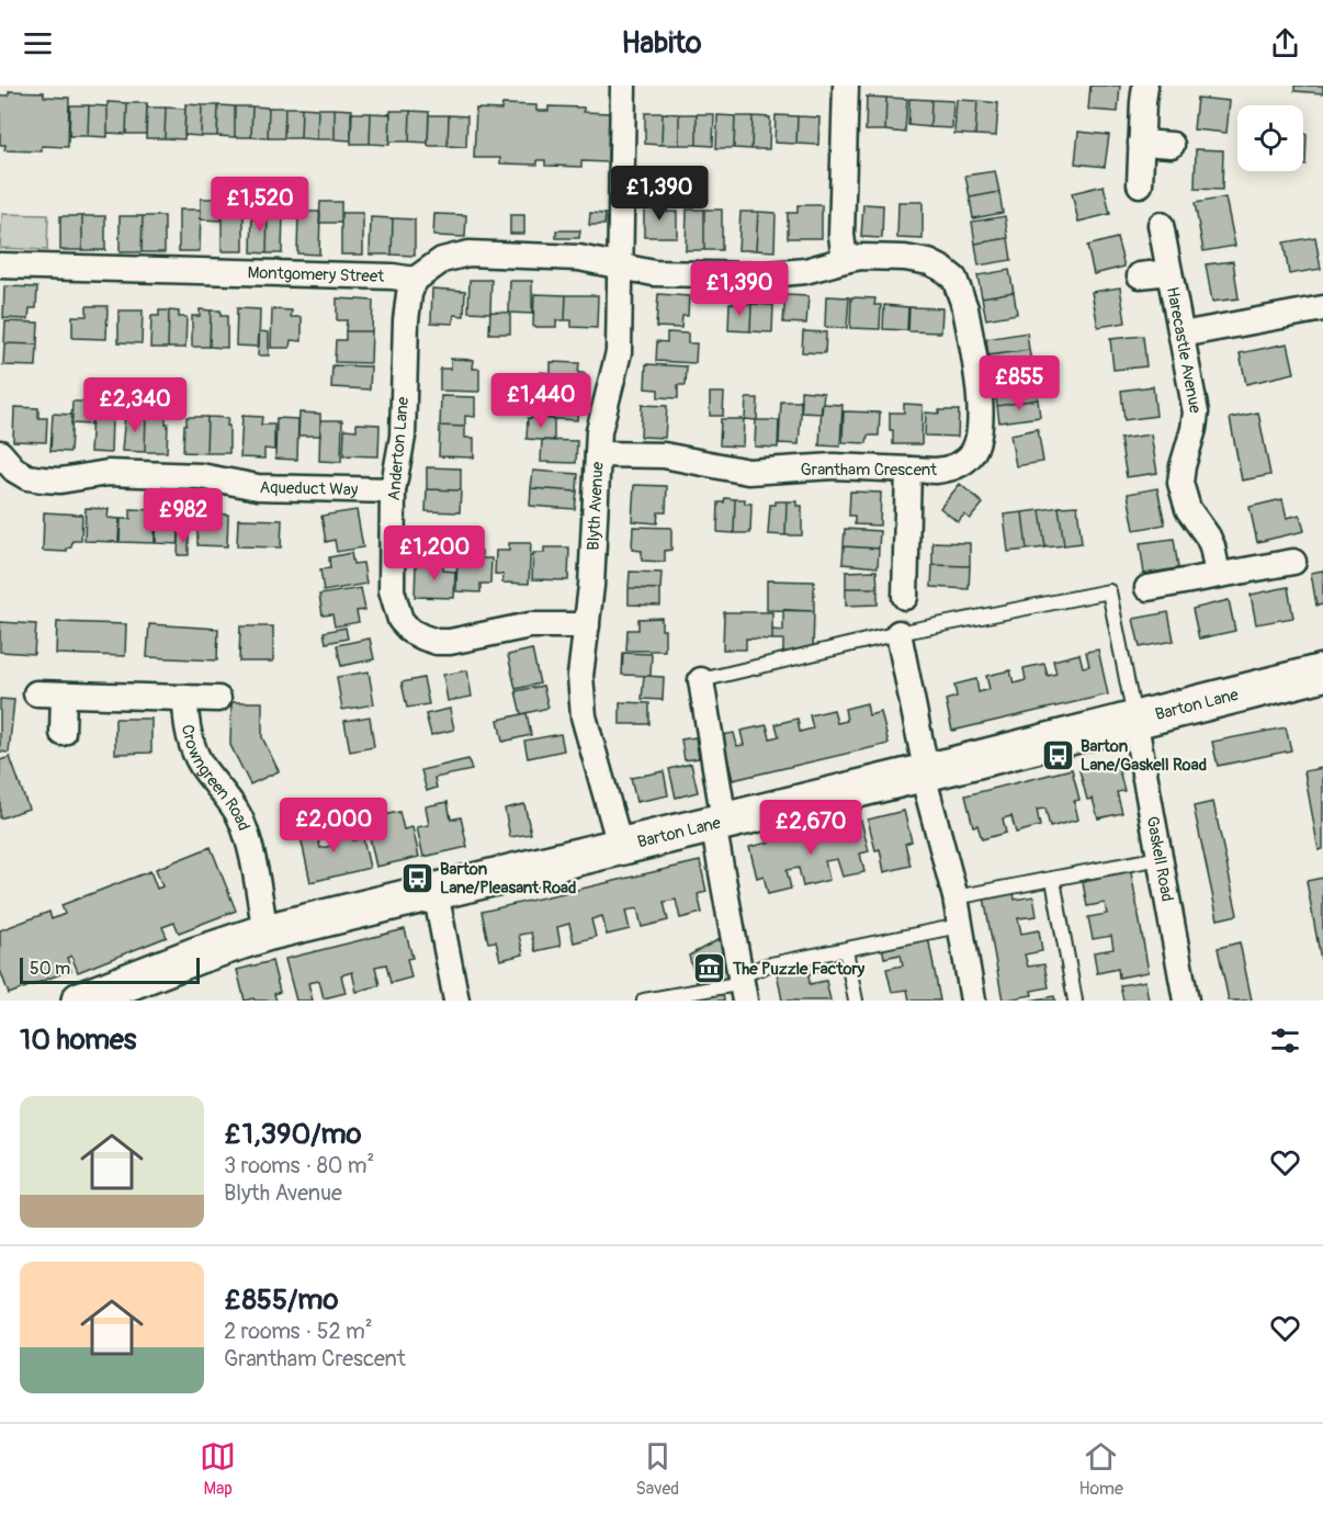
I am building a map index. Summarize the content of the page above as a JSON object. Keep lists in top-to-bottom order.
{
  "streets": {
    "main road": ["Barton Lane"],
    "street": [
      "Montgomery Street",
      "Harecastle Avenue",
      "Anderton Lane",
      "Grantham Crescent",
      "Aqueduct Way",
      "Blyth Avenue",
      "Crowngreen Road",
      "Gaskell Road"
    ]
  },
  "crossings": [
    ["Montgomery Street", "Anderton Lane"],
    ["Anderton Lane", "Aqueduct Way"],
    ["Anderton Lane", "Blyth Avenue"],
    ["Grantham Crescent", "Blyth Avenue"],
    ["Blyth Avenue", "Barton Lane"],
    ["Barton Lane", "Crowngreen Road"],
    ["Barton Lane", "Gaskell Road"]
  ],
  "places": {
    "bus stop": ["Barton Lane/Gaskell Road", "Barton Lane/Pleasant Road"],
    "museum": ["The Puzzle Factory"]
  },
  "scale_bar": "50 m",
  "page": {
    "header": "Habito",
    "price": [
      "£1,390",
      "£1,520",
      "£1,390",
      "£855",
      "£1,440",
      "£2,340",
      "£982",
      "£1,200",
      "£2,000",
      "£2,670"
    ],
    "scale": "50 m",
    "heading": "10 homes",
    "list": [
      {
        "name": "£1,390/mo",
        "note": "3 rooms · 80 m² · Blyth Avenue"
      },
      {
        "name": "£855/mo",
        "note": "2 rooms · 52 m² · Grantham Crescent"
      }
    ],
    "tabs": ["Map", "Saved", "Home"]
  }
}
